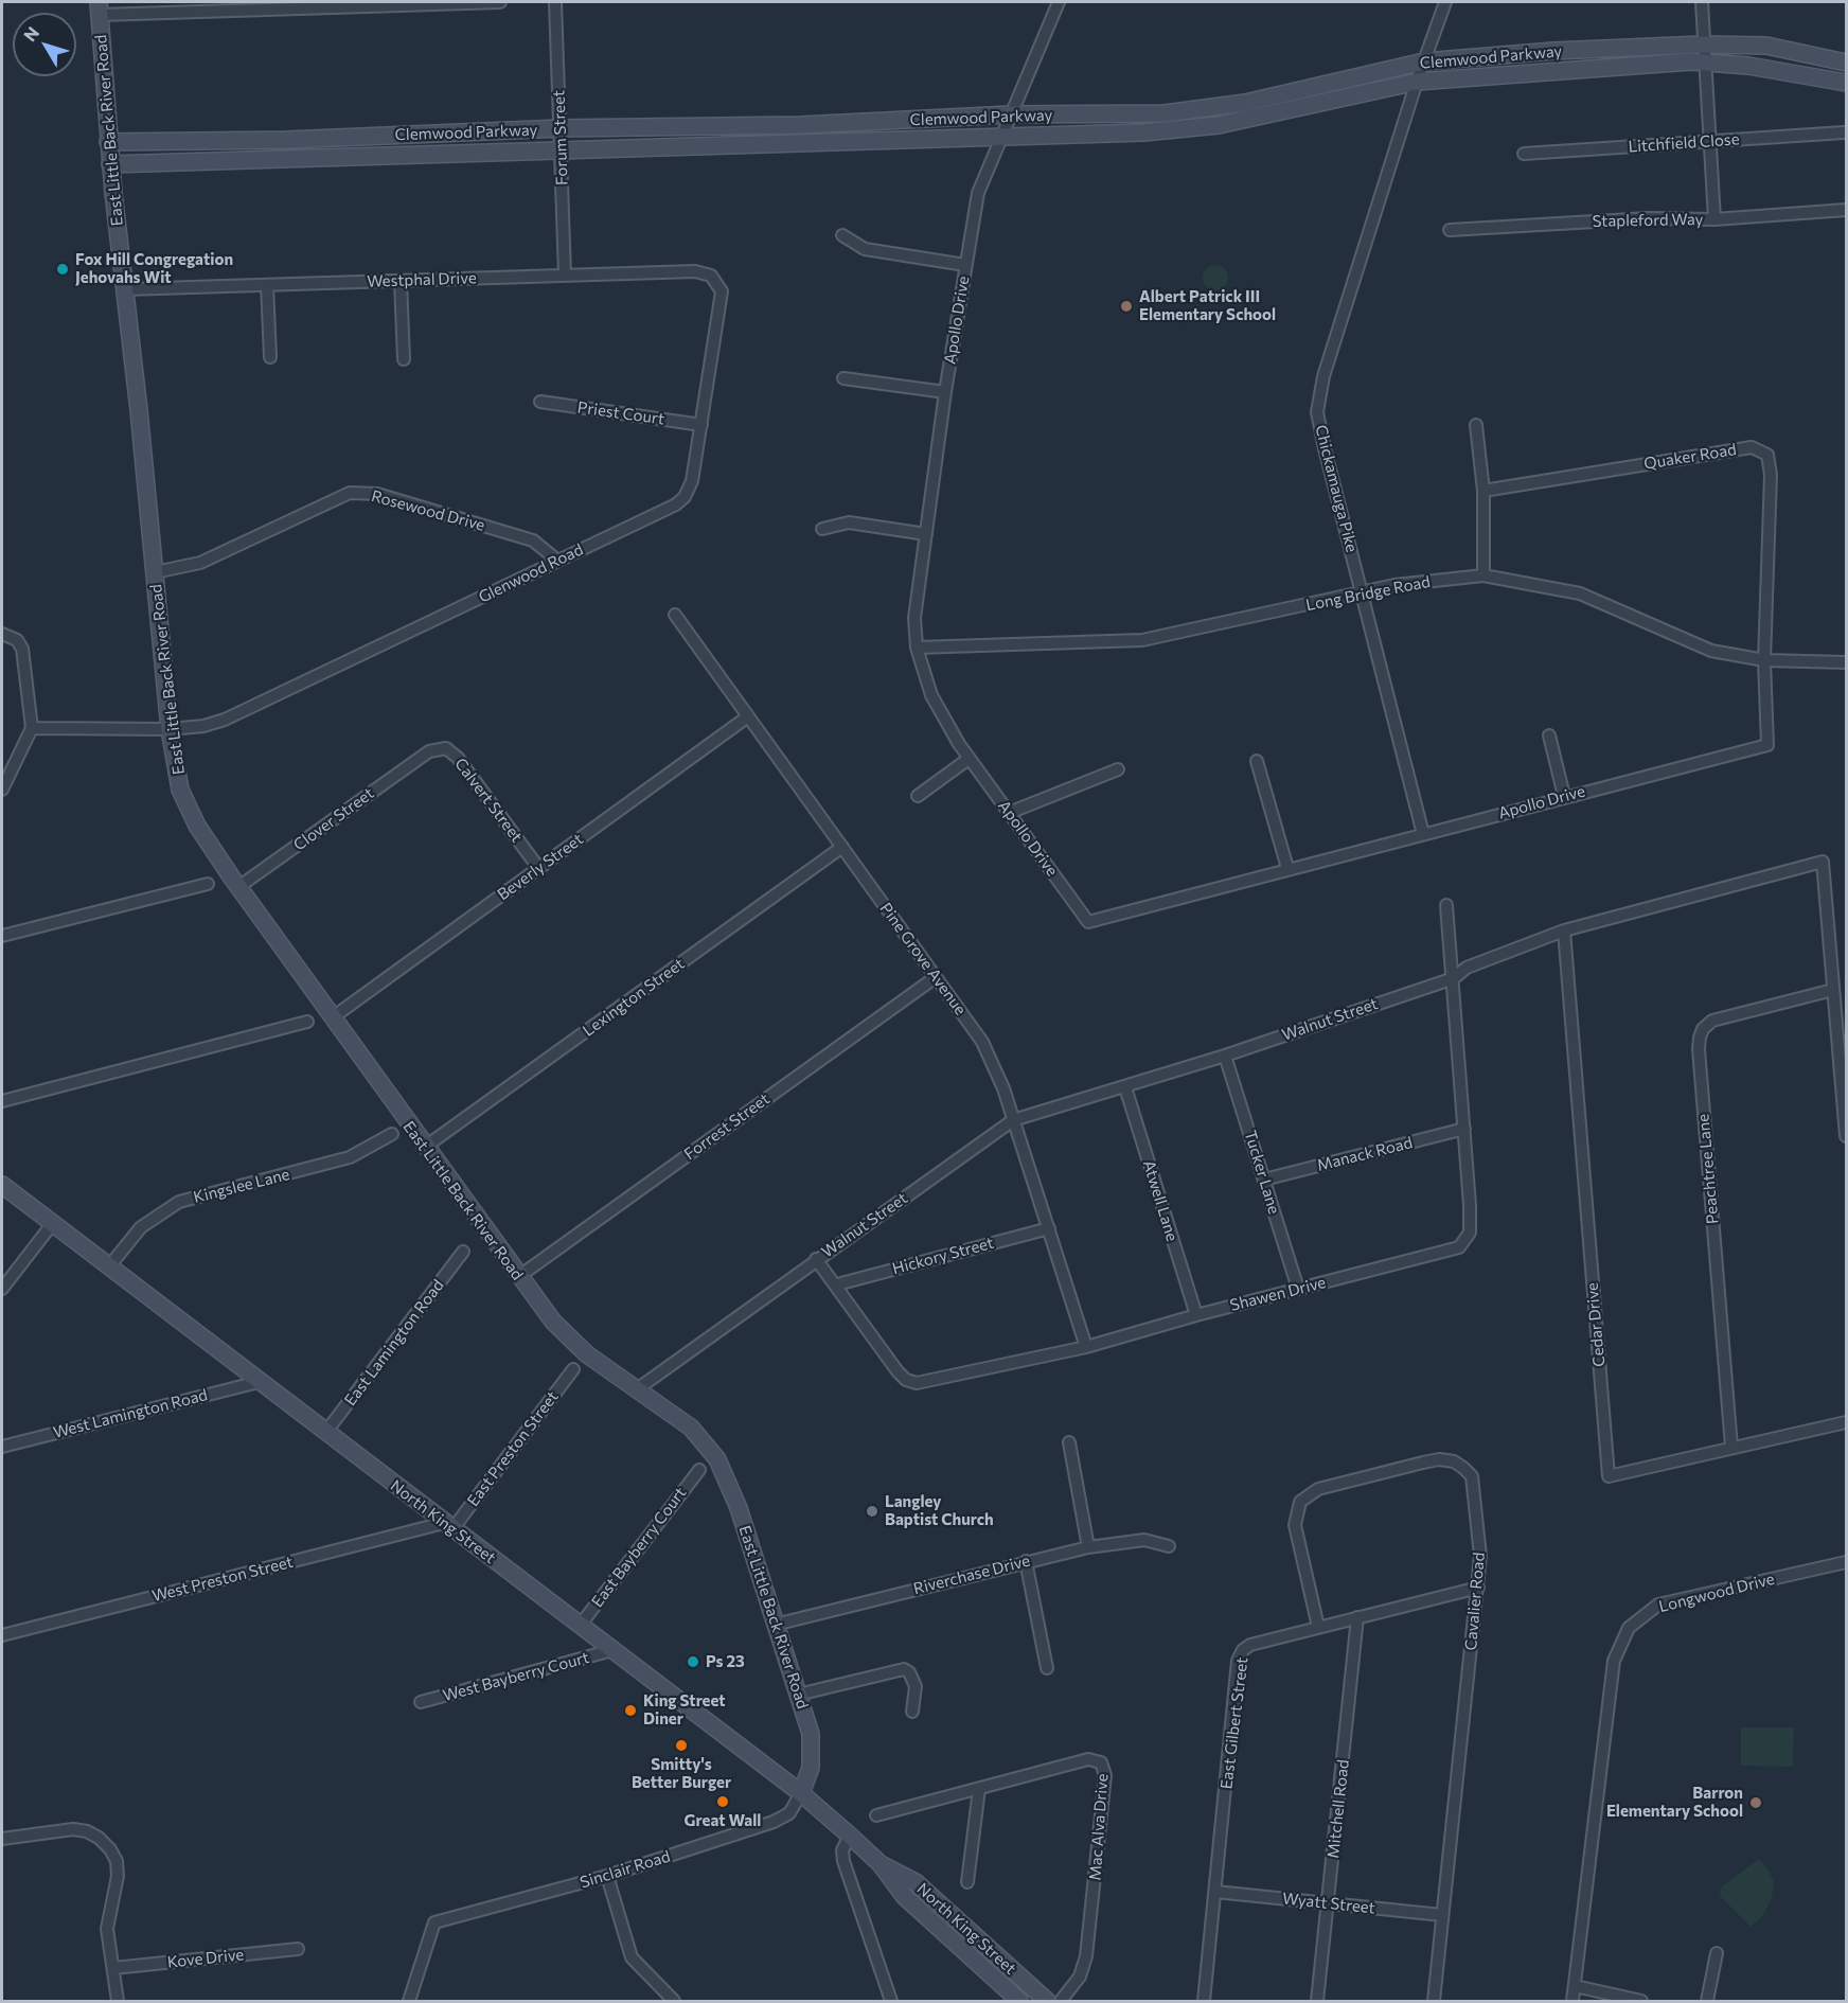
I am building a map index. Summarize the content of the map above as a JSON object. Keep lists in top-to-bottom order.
{
  "streets": {
    "street": [
      "Clemwood Parkway",
      "East Little Back River Road",
      "Forum Street",
      "Litchfield Close",
      "Stapleford Way",
      "Westphal Drive",
      "Apollo Drive",
      "Priest Court",
      "Quaker Road",
      "Chickamauga Pike",
      "Rosewood Drive",
      "Glenwood Road",
      "Long Bridge Road",
      "Calvert Street",
      "Clover Street",
      "Beverly Street",
      "Pine Grove Avenue",
      "Lexington Street",
      "Walnut Street",
      "Forrest Street",
      "Manack Road",
      "Peachtree Lane",
      "Tucker Lane",
      "Kingslee Lane",
      "Atwell Lane",
      "Hickory Street",
      "Shawen Drive",
      "Cedar Drive",
      "East Lamington Road",
      "West Lamington Road",
      "East Preston Street",
      "North King Street",
      "East Bayberry Court",
      "Riverchase Drive",
      "West Preston Street",
      "Longwood Drive",
      "Cavalier Road",
      "West Bayberry Court",
      "East Gilbert Street",
      "Mitchell Road",
      "Mac Alva Drive",
      "Sinclair Road",
      "Wyatt Street",
      "Kove Drive"
    ]
  },
  "crossings": [
    ["Clemwood Parkway", "East Little Back River Road"],
    ["Clemwood Parkway", "Forum Street"],
    ["Clemwood Parkway", "Apollo Drive"],
    ["Clemwood Parkway", "Chickamauga Pike"],
    ["East Little Back River Road", "Westphal Drive"],
    ["East Little Back River Road", "Rosewood Drive"],
    ["East Little Back River Road", "Glenwood Road"],
    ["East Little Back River Road", "Clover Street"],
    ["East Little Back River Road", "Beverly Street"],
    ["East Little Back River Road", "Lexington Street"],
    ["East Little Back River Road", "Walnut Street"],
    ["East Little Back River Road", "Forrest Street"],
    ["East Little Back River Road", "North King Street"],
    ["East Little Back River Road", "Riverchase Drive"],
    ["East Little Back River Road", "Sinclair Road"],
    ["Forum Street", "Westphal Drive"],
    ["Westphal Drive", "Glenwood Road"],
    ["Apollo Drive", "Quaker Road"],
    ["Apollo Drive", "Chickamauga Pike"],
    ["Apollo Drive", "Long Bridge Road"],
    ["Priest Court", "Glenwood Road"],
    ["Quaker Road", "Long Bridge Road"],
    ["Chickamauga Pike", "Long Bridge Road"],
    ["Rosewood Drive", "Glenwood Road"],
    ["Calvert Street", "Clover Street"],
    ["Calvert Street", "Beverly Street"],
    ["Beverly Street", "Pine Grove Avenue"],
    ["Pine Grove Avenue", "Lexington Street"],
    ["Pine Grove Avenue", "Walnut Street"],
    ["Pine Grove Avenue", "Forrest Street"],
    ["Pine Grove Avenue", "Hickory Street"],
    ["Pine Grove Avenue", "Shawen Drive"],
    ["Walnut Street", "Peachtree Lane"],
    ["Walnut Street", "Tucker Lane"],
    ["Walnut Street", "Atwell Lane"],
    ["Walnut Street", "Shawen Drive"],
    ["Walnut Street", "Cedar Drive"],
    ["Manack Road", "Tucker Lane"],
    ["Manack Road", "Shawen Drive"],
    ["Peachtree Lane", "Cedar Drive"],
    ["Tucker Lane", "Shawen Drive"],
    ["Kingslee Lane", "North King Street"],
    ["Atwell Lane", "Shawen Drive"],
    ["Hickory Street", "Shawen Drive"],
    ["East Lamington Road", "North King Street"],
    ["West Lamington Road", "North King Street"],
    ["East Preston Street", "North King Street"],
    ["East Preston Street", "West Preston Street"],
    ["North King Street", "East Bayberry Court"],
    ["North King Street", "West Preston Street"],
    ["North King Street", "West Bayberry Court"],
    ["North King Street", "Sinclair Road"],
    ["Cavalier Road", "East Gilbert Street"],
    ["Cavalier Road", "Wyatt Street"],
    ["East Gilbert Street", "Mitchell Road"],
    ["East Gilbert Street", "Wyatt Street"],
    ["Mitchell Road", "Wyatt Street"]
  ],
  "places": [
    "Fox Hill Congregation Jehovahs Wit",
    "Albert Patrick III Elementary School",
    "Langley Baptist Church",
    "Ps 23",
    "King Street Diner",
    "Smitty's Better Burger",
    "Great Wall",
    "Barron Elementary School"
  ],
  "north": "top left"
}
